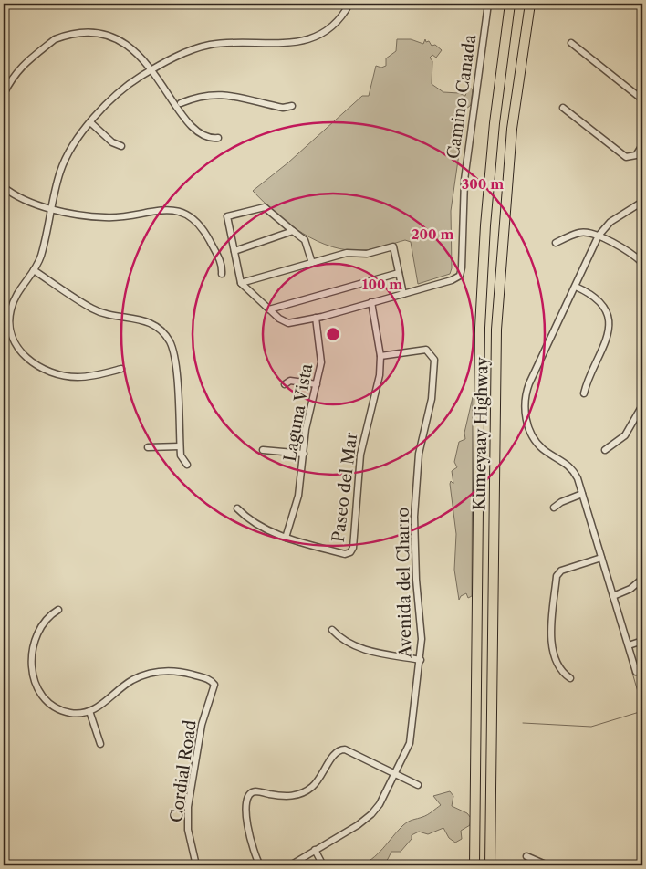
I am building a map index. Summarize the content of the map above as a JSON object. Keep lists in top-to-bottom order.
{
  "streets": {
    "highway": ["Kumeyaay Highway"],
    "street": [
      "Camino Canada",
      "Laguna Vista",
      "Paseo del Mar",
      "Avenida del Charro",
      "Cordial Road"
    ]
  },
  "crossings": [
    ["Laguna Vista", "Paseo del Mar"],
    ["Paseo del Mar", "Avenida del Charro"]
  ],
  "rings": ["300 m", "200 m", "100 m"]
}
